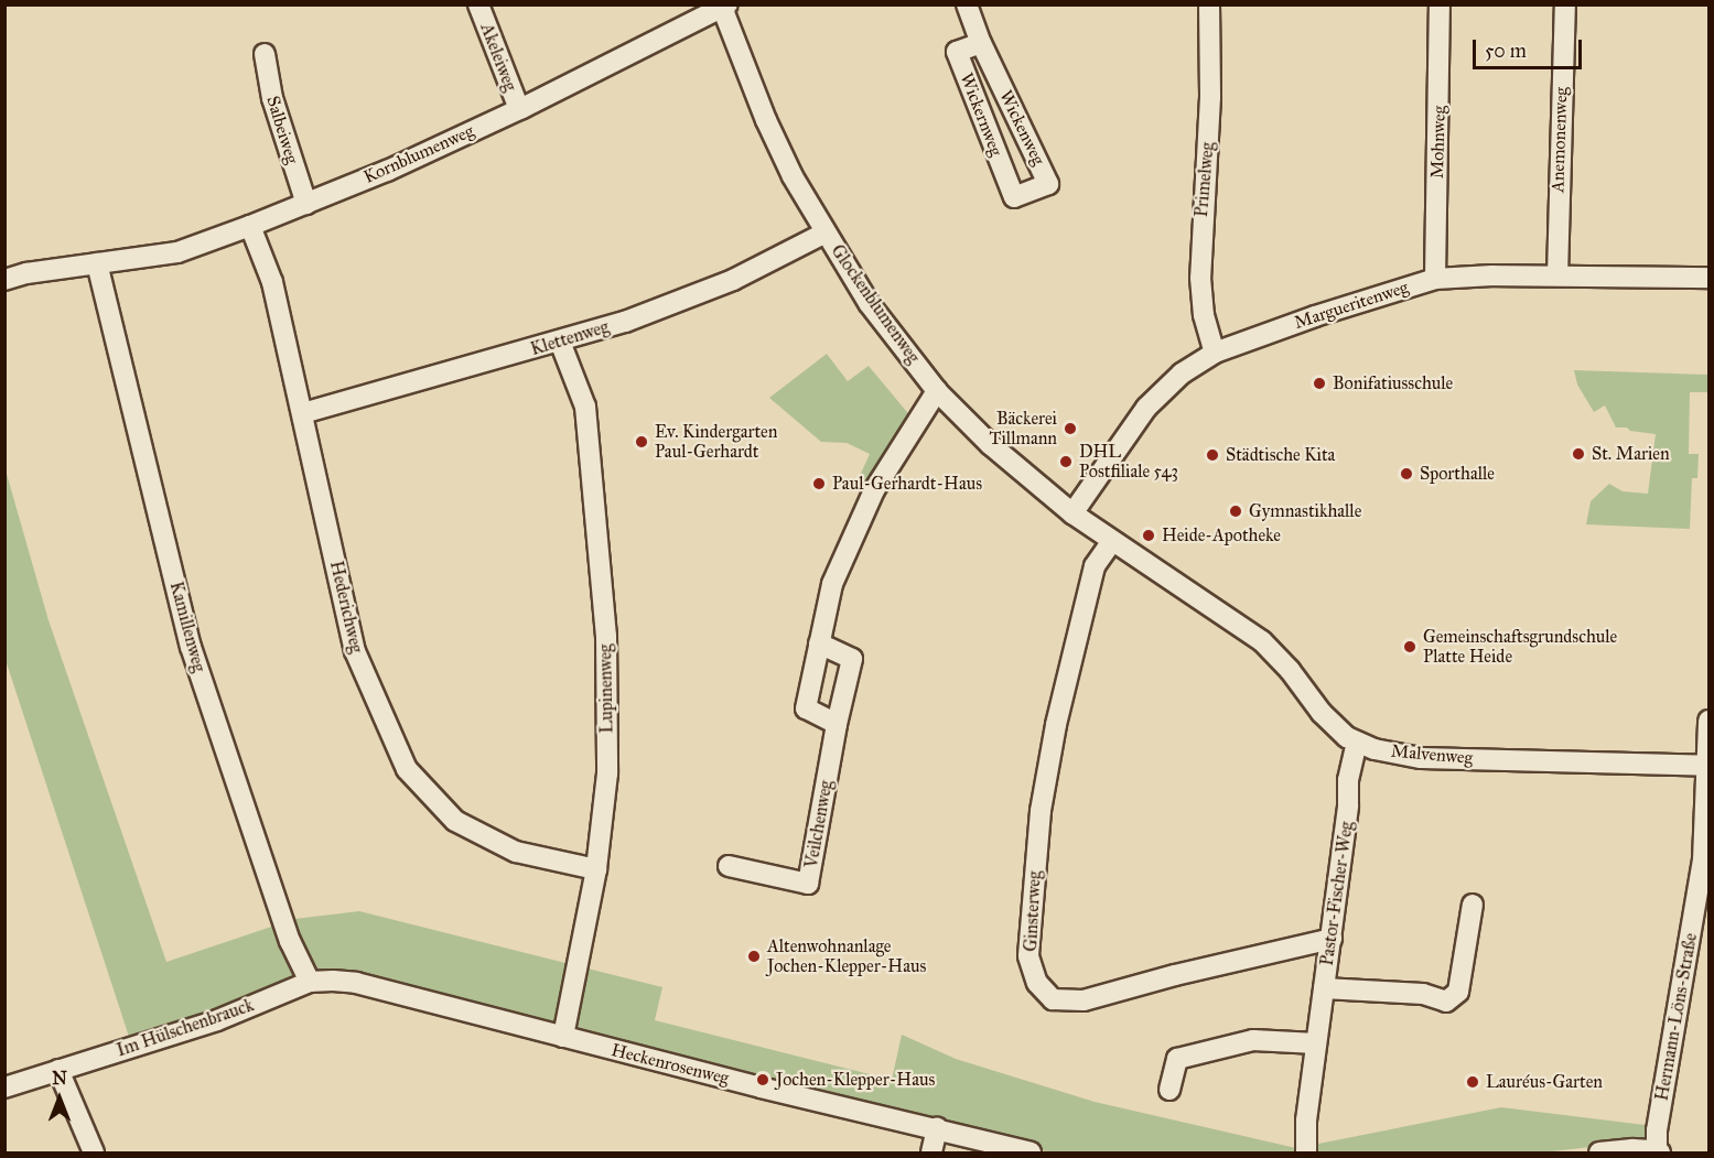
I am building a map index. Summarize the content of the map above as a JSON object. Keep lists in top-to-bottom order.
{
  "streets": {
    "street": [
      "Akeleiweg",
      "Wickernweg",
      "Wickenweg",
      "Salbeiweg",
      "Anemonenweg",
      "Mohnweg",
      "Kornblumenweg",
      "Primelweg",
      "Glockenblumenweg",
      "Margueritenweg",
      "Klettenweg",
      "Hederichweg",
      "Kamillenweg",
      "Lupinenweg",
      "Malvenweg",
      "Veilchenweg",
      "Pastor-Fischer-Weg",
      "Ginsterweg",
      "Hermann-Löns-Straße",
      "Im Hülschenbrauck",
      "Heckenrosenweg"
    ]
  },
  "crossings": [
    ["Akeleiweg", "Kornblumenweg"],
    ["Wickernweg", "Wickenweg"],
    ["Salbeiweg", "Kornblumenweg"],
    ["Anemonenweg", "Margueritenweg"],
    ["Mohnweg", "Margueritenweg"],
    ["Kornblumenweg", "Glockenblumenweg"],
    ["Kornblumenweg", "Hederichweg"],
    ["Kornblumenweg", "Kamillenweg"],
    ["Primelweg", "Margueritenweg"],
    ["Glockenblumenweg", "Margueritenweg"],
    ["Glockenblumenweg", "Klettenweg"],
    ["Glockenblumenweg", "Malvenweg"],
    ["Glockenblumenweg", "Ginsterweg"],
    ["Klettenweg", "Hederichweg"],
    ["Klettenweg", "Lupinenweg"],
    ["Hederichweg", "Lupinenweg"],
    ["Kamillenweg", "Im Hülschenbrauck"],
    ["Kamillenweg", "Heckenrosenweg"],
    ["Lupinenweg", "Heckenrosenweg"],
    ["Malvenweg", "Pastor-Fischer-Weg"],
    ["Malvenweg", "Ginsterweg"],
    ["Malvenweg", "Hermann-Löns-Straße"],
    ["Pastor-Fischer-Weg", "Ginsterweg"],
    ["Im Hülschenbrauck", "Heckenrosenweg"]
  ],
  "places": [
    "Bonifatiusschule",
    "Bäckerei Tillmann",
    "Ev. Kindergarten Paul-Gerhardt",
    "St. Marien",
    "Städtische Kita",
    "DHL Postfiliale 543",
    "Sporthalle",
    "Paul-Gerhardt-Haus",
    "Gymnastikhalle",
    "Heide-Apotheke",
    "Gemeinschaftsgrundschule Platte Heide",
    "Altenwohnanlage Jochen-Klepper-Haus",
    "Jochen-Klepper-Haus",
    "Lauréus-Garten"
  ],
  "scale_bar": "50 m",
  "north": "top"
}
